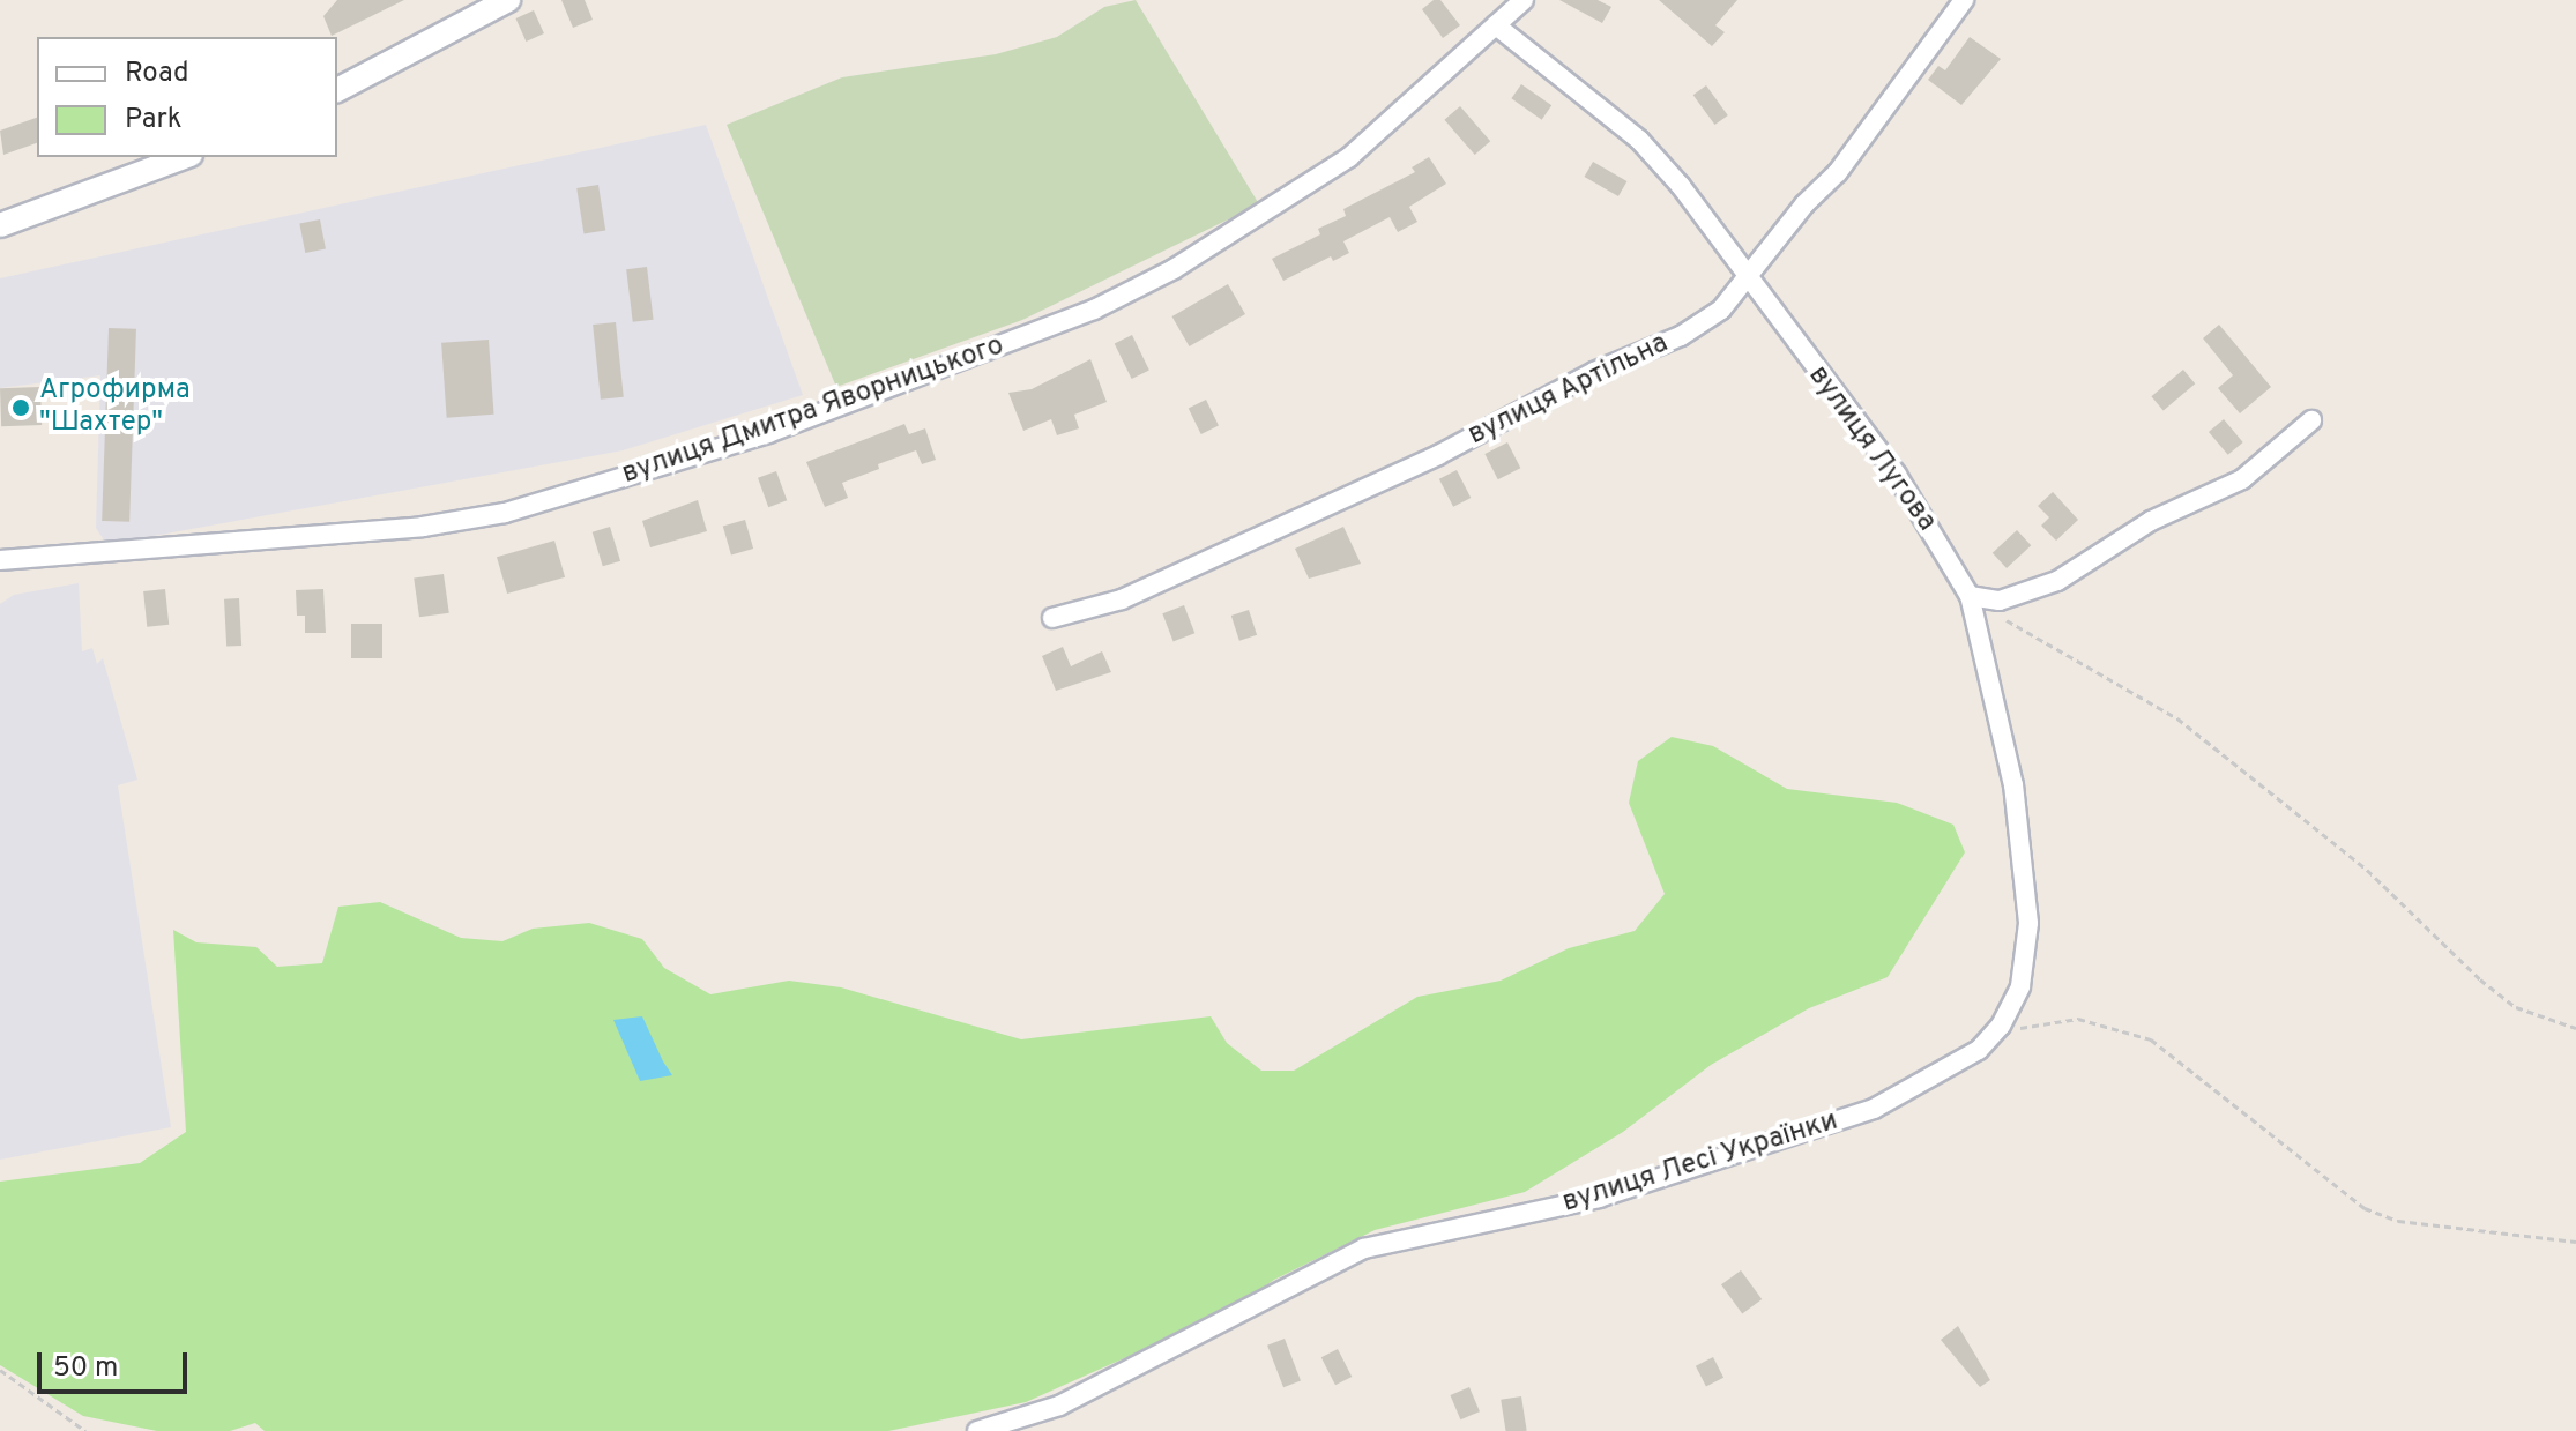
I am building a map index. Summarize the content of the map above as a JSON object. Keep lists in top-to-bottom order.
{
  "streets": {
    "street": [
      "вулиця Артільна",
      "вулиця Дмитра Яворницького",
      "вулиця Лугова",
      "вулиця Лесі Українки"
    ]
  },
  "crossings": [
    ["вулиця Артільна", "вулиця Лугова"],
    ["вулиця Дмитра Яворницького", "вулиця Лугова"],
    ["вулиця Лугова", "вулиця Лесі Українки"]
  ],
  "places": ["Агрофирма \"Шахтер\""],
  "legend": ["Road", "Park"],
  "scale_bar": "50 m"
}
